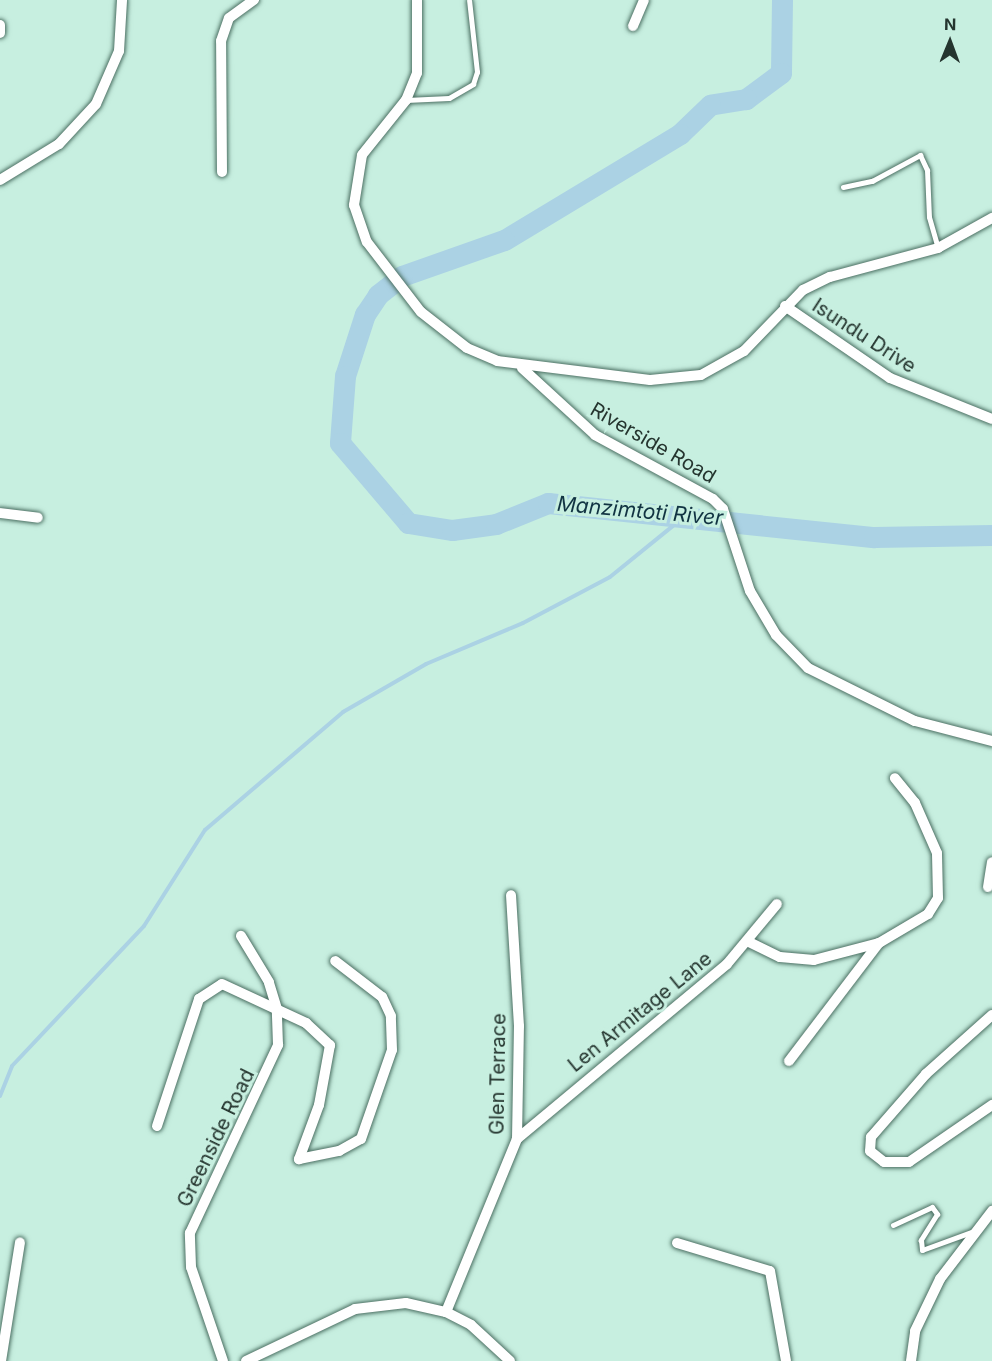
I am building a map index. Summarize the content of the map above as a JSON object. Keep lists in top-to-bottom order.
{
  "streets": {
    "street": [
      "Isundu Drive",
      "Riverside Road",
      "Len Armitage Lane",
      "Glen Terrace",
      "Greenside Road"
    ]
  },
  "crossings": [
    ["Len Armitage Lane", "Glen Terrace"]
  ],
  "water": ["Manzimtoti River"],
  "north": "top"
}
